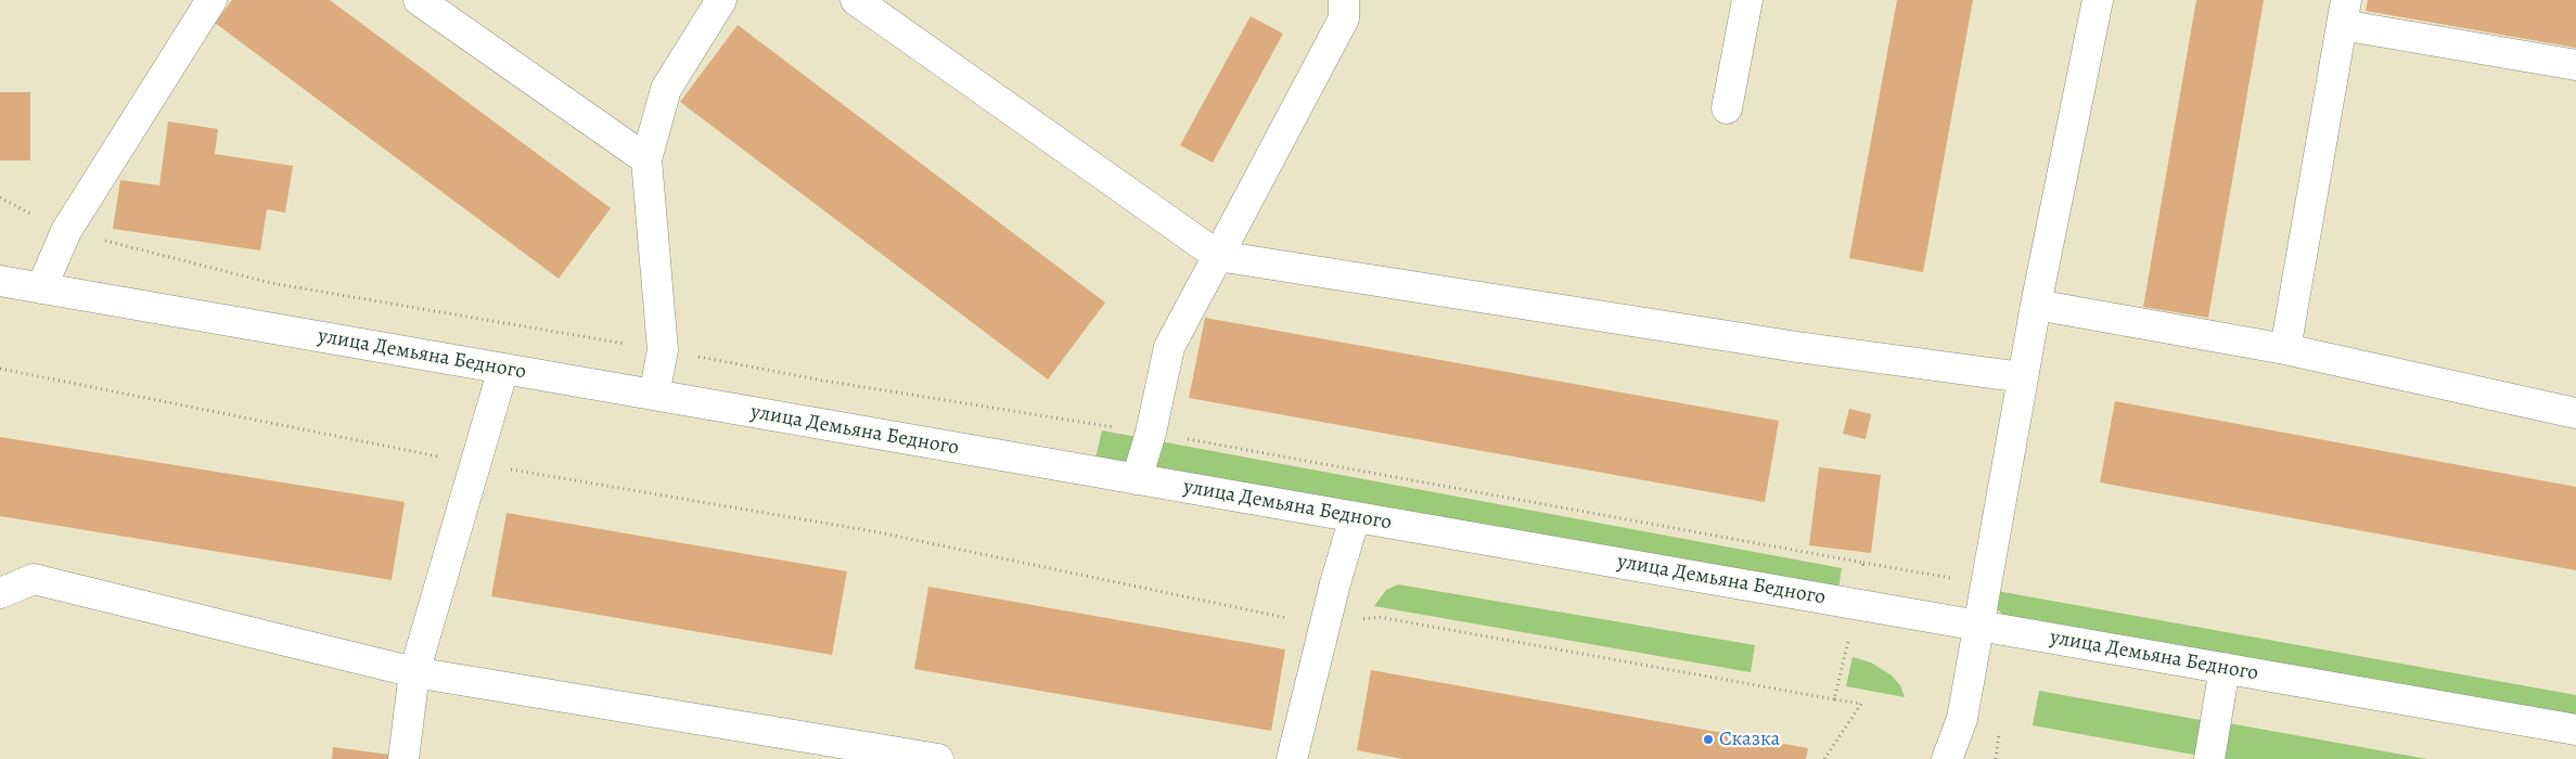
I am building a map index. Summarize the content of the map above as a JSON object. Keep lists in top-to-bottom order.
{
  "streets": {
    "street": ["улица Демьяна Бедного"]
  },
  "places": ["Сказка"]
}
